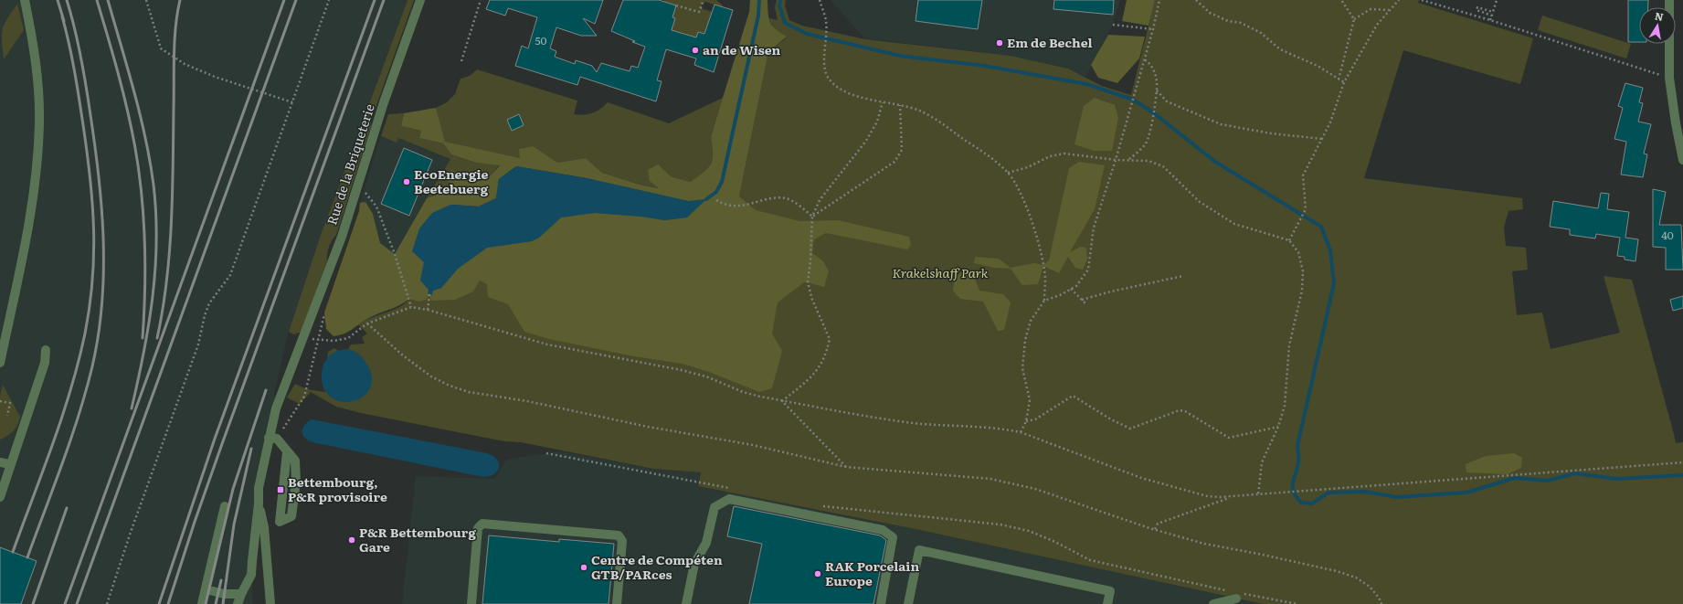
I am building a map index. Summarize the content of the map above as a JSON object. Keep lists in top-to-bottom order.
{
  "streets": {
    "street": ["Rue de la Briqueterie"]
  },
  "parks": ["Krakelshaff Park"],
  "places": {
    "other": [
      "Em de Bechel",
      "an de Wisen",
      "EcoEnergie Beetebuerg",
      "P&R Bettembourg Gare",
      "Centre de Compéten GTB/PARces",
      "RAK Porcelain Europe"
    ],
    "transit": ["Bettembourg, P&R provisoire"]
  },
  "house_numbers": ["50", "40"],
  "north": "top"
}
